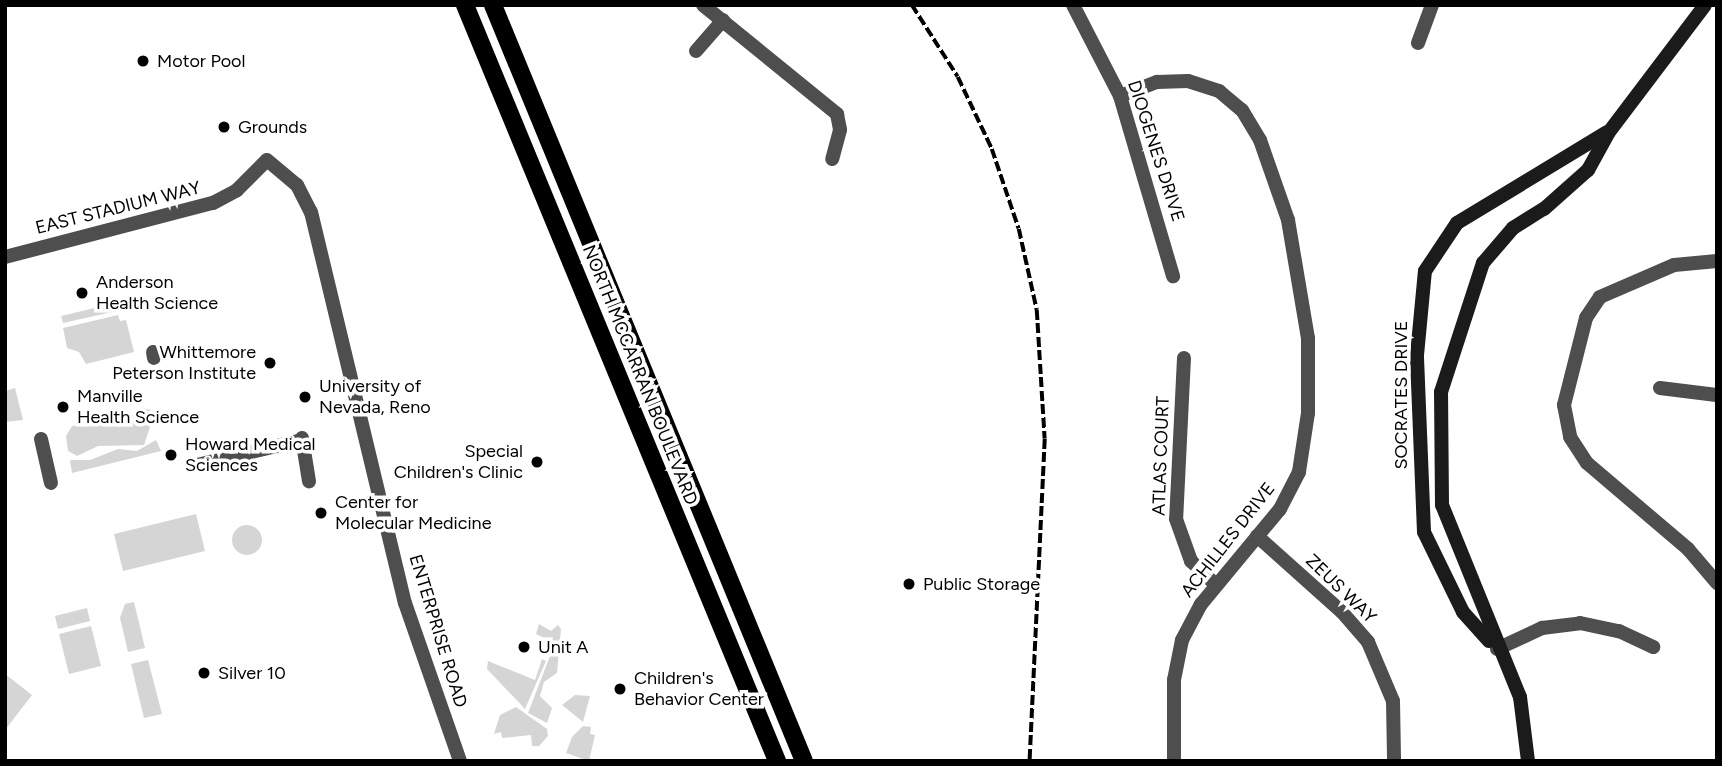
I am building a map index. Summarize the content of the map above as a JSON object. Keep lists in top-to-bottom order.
{
  "streets": {
    "main road": ["NORTH MCCARRAN BOULEVARD"],
    "street": [
      "DIOGENES DRIVE",
      "EAST STADIUM WAY",
      "SOCRATES DRIVE",
      "ATLAS COURT",
      "ACHILLES DRIVE",
      "ZEUS WAY",
      "ENTERPRISE ROAD"
    ]
  },
  "crossings": [
    ["DIOGENES DRIVE", "ACHILLES DRIVE"],
    ["EAST STADIUM WAY", "ENTERPRISE ROAD"],
    ["ATLAS COURT", "ACHILLES DRIVE"],
    ["ACHILLES DRIVE", "ZEUS WAY"]
  ],
  "places": [
    "Motor Pool",
    "Grounds",
    "Anderson Health Science",
    "Whittemore Peterson Institute",
    "University of Nevada, Reno",
    "Manville Health Science",
    "Howard Medical Sciences",
    "Special Children's Clinic",
    "Center for Molecular Medicine",
    "Public Storage",
    "Unit A",
    "Silver 10",
    "Children's Behavior Center"
  ]
}
